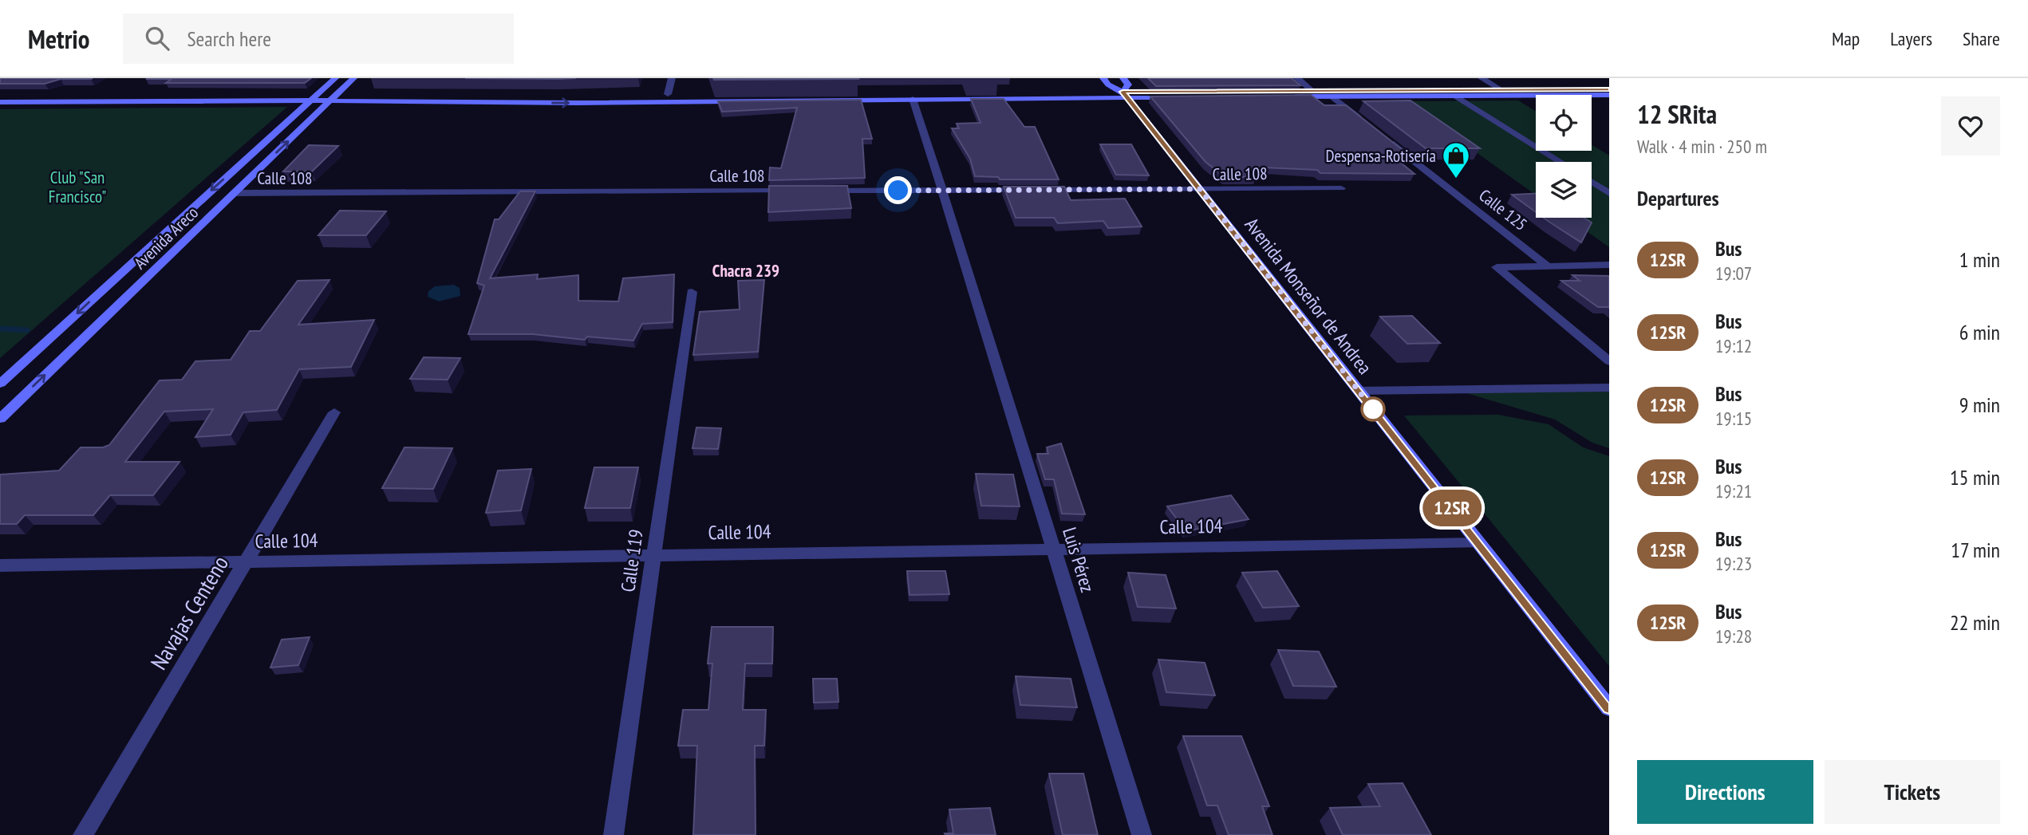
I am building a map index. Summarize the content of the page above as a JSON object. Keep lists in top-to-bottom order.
{
  "streets": {
    "main road": ["Avenida Areco", "Avenida Monseñor de Andrea"],
    "street": [
      "Calle 108",
      "Calle 125",
      "Calle 104",
      "Luis Pérez",
      "Calle 119",
      "Navajas Centeno"
    ]
  },
  "crossings": [
    ["Calle 108", "Avenida Areco"],
    ["Calle 108", "Avenida Monseñor de Andrea"],
    ["Avenida Monseñor de Andrea", "Calle 104"],
    ["Calle 104", "Luis Pérez"],
    ["Calle 104", "Calle 119"],
    ["Calle 104", "Navajas Centeno"]
  ],
  "districts": ["Chacra 239"],
  "parks": ["Club \"San Francisco\""],
  "places": {
    "shop": ["Despensa-Rotisería"]
  },
  "lines": ["bus line 12SR"],
  "page": {
    "header": "Metrio",
    "search": "Search here",
    "nav": ["Map", "Layers", "Share"],
    "on_map": "12SR",
    "heading": [
      ["12 SRita", "Walk · 4 min · 250 m"],
      "Departures"
    ],
    "list": [
      {
        "mark": "12SR",
        "name": "Bus",
        "note": "19:07",
        "value": "1 min"
      },
      {
        "mark": "12SR",
        "name": "Bus",
        "note": "19:12",
        "value": "6 min"
      },
      {
        "mark": "12SR",
        "name": "Bus",
        "note": "19:15",
        "value": "9 min"
      },
      {
        "mark": "12SR",
        "name": "Bus",
        "note": "19:21",
        "value": "15 min"
      },
      {
        "mark": "12SR",
        "name": "Bus",
        "note": "19:23",
        "value": "17 min"
      },
      {
        "mark": "12SR",
        "name": "Bus",
        "note": "19:28",
        "value": "22 min"
      }
    ],
    "buttons": ["Directions", "Tickets"]
  }
}
